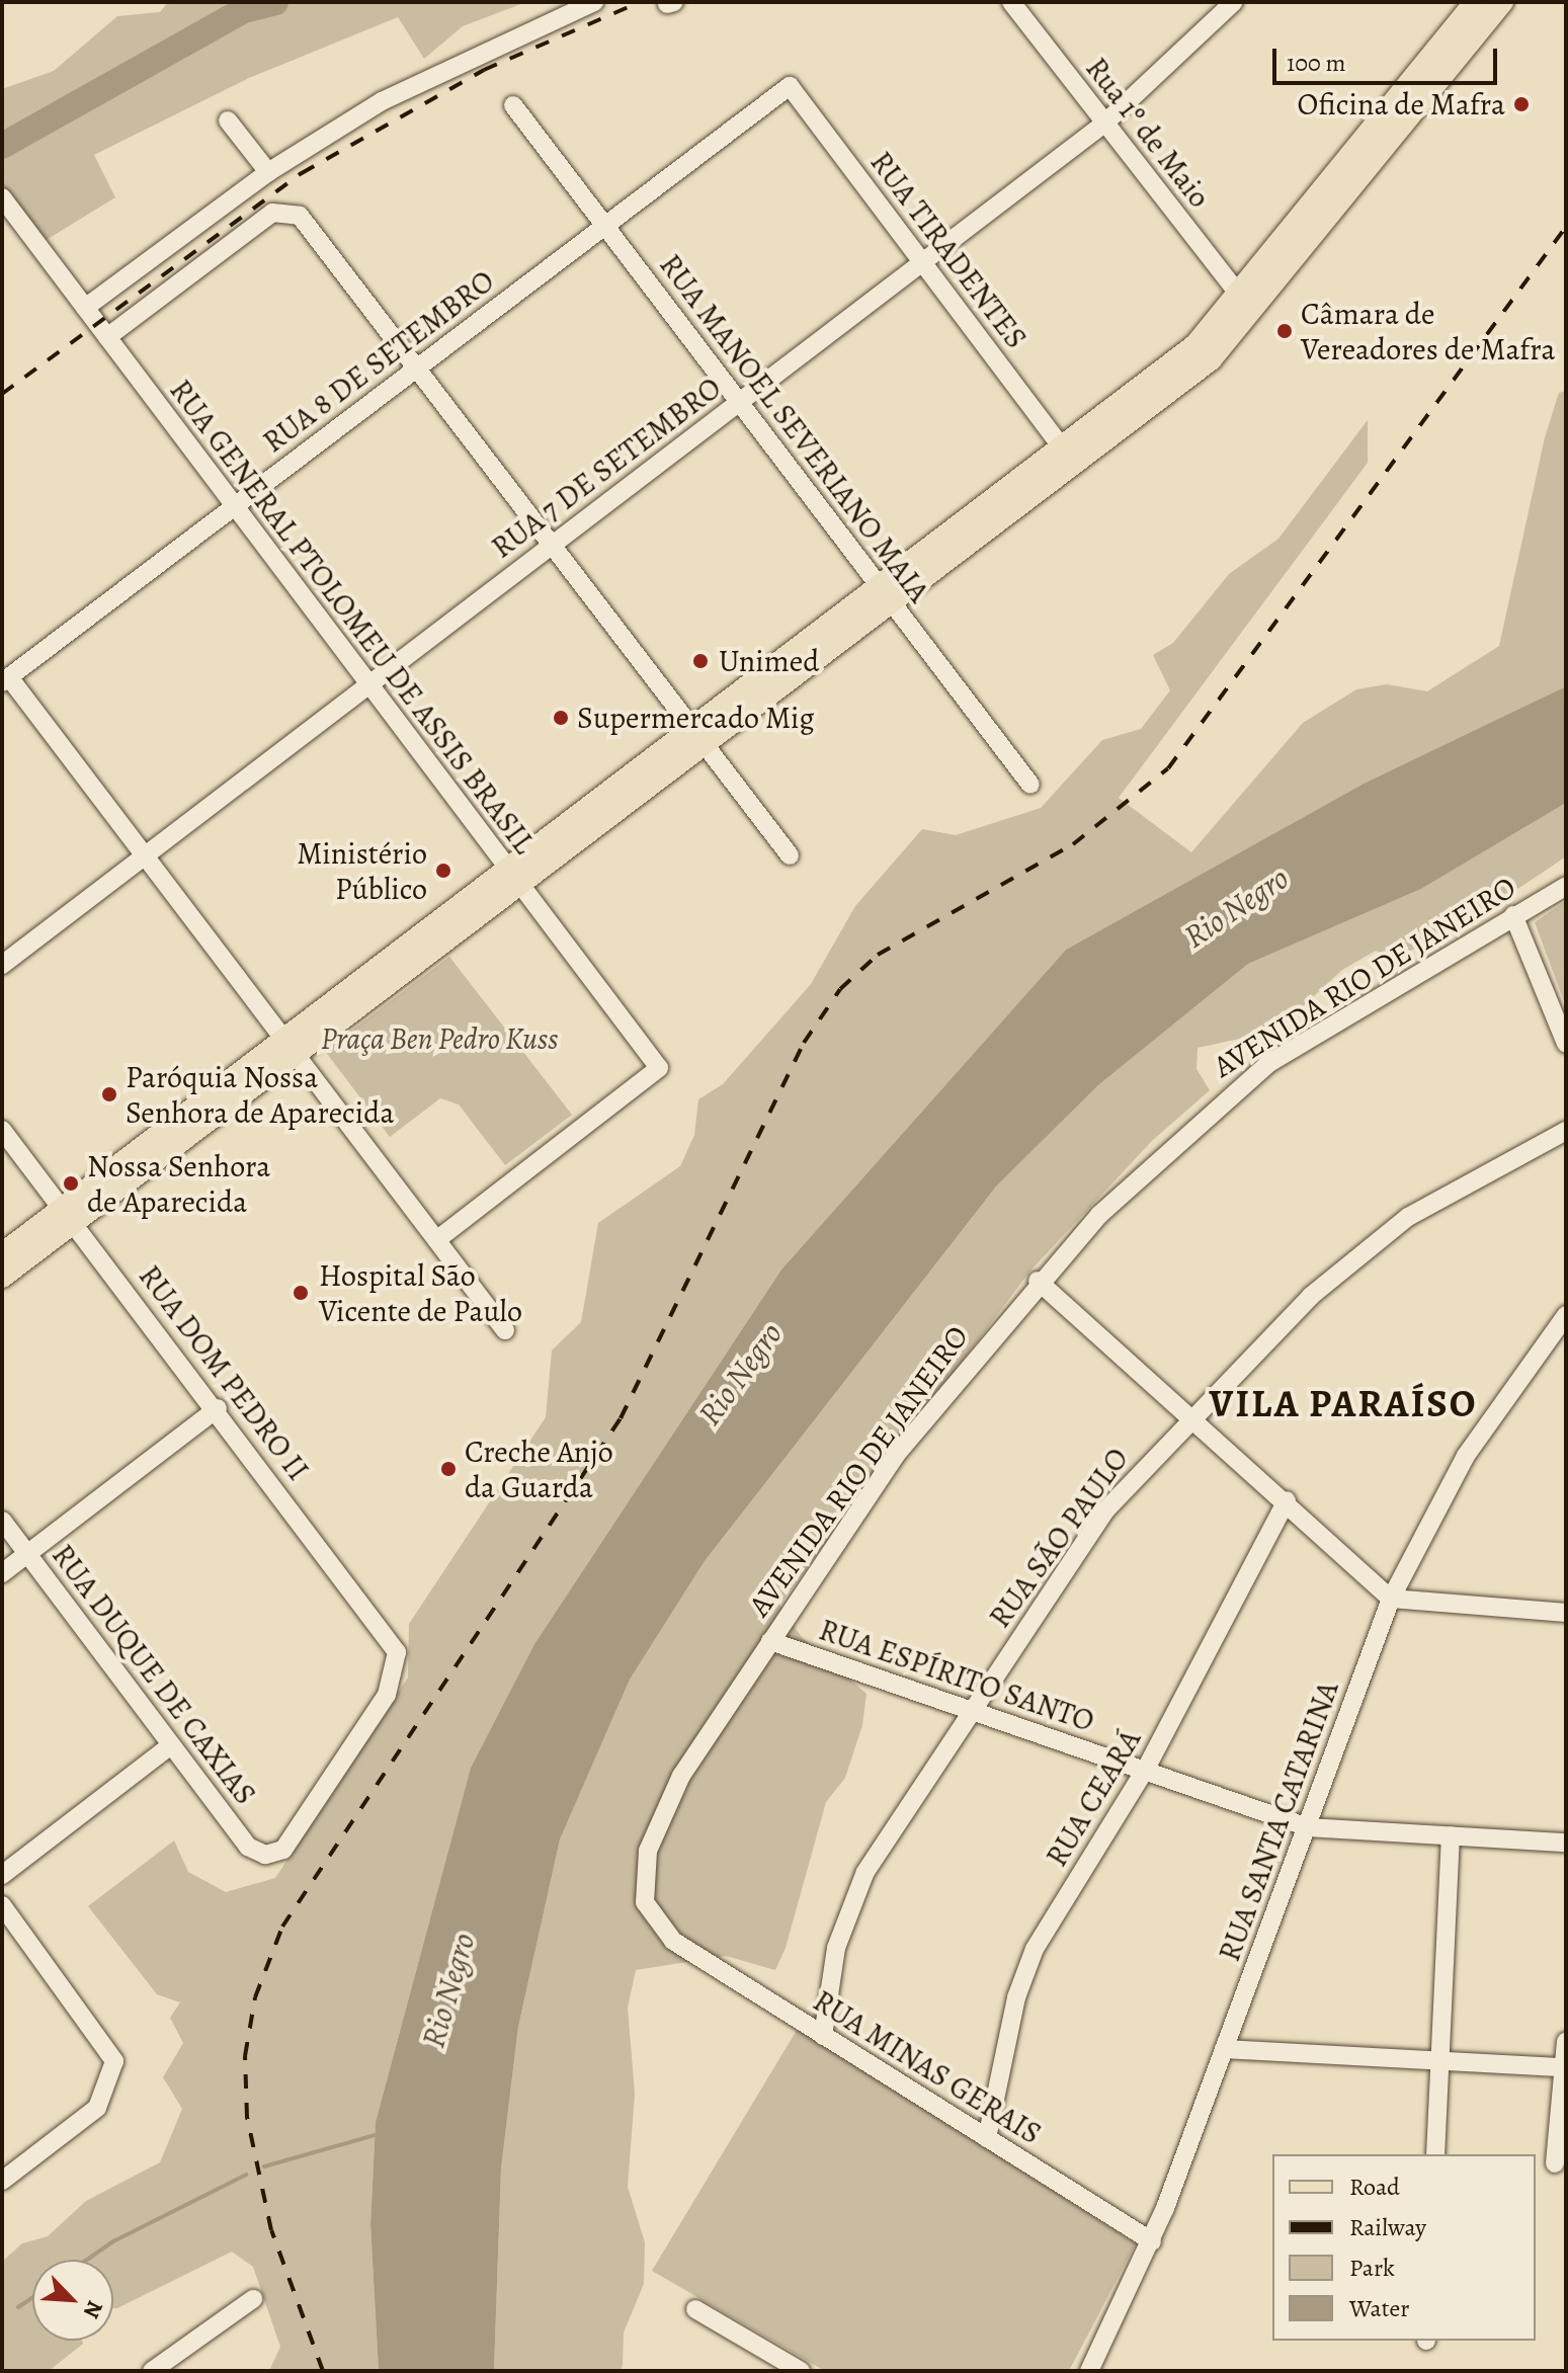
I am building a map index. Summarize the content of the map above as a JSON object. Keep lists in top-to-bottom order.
{
  "streets": {
    "street": [
      "Rua 1º de Maio",
      "RUA TIRADENTES",
      "RUA 8 DE SETEMBRO",
      "RUA MANOEL SEVERIANO MAIA",
      "RUA 7 DE SETEMBRO",
      "RUA GENERAL PTOLOMEU DE ASSIS BRASIL",
      "AVENIDA RIO DE JANEIRO",
      "RUA DOM PEDRO II",
      "RUA SÃO PAULO",
      "RUA DUQUE DE CAXIAS",
      "RUA ESPÍRITO SANTO",
      "RUA CEARÁ",
      "RUA SANTA CATARINA",
      "RUA MINAS GERAIS"
    ]
  },
  "crossings": [
    ["Rua 1º de Maio", "RUA 7 DE SETEMBRO"],
    ["RUA TIRADENTES", "RUA 8 DE SETEMBRO"],
    ["RUA TIRADENTES", "RUA 7 DE SETEMBRO"],
    ["RUA 8 DE SETEMBRO", "RUA MANOEL SEVERIANO MAIA"],
    ["RUA 8 DE SETEMBRO", "RUA GENERAL PTOLOMEU DE ASSIS BRASIL"],
    ["RUA MANOEL SEVERIANO MAIA", "RUA 7 DE SETEMBRO"],
    ["RUA 7 DE SETEMBRO", "RUA GENERAL PTOLOMEU DE ASSIS BRASIL"],
    ["AVENIDA RIO DE JANEIRO", "RUA ESPÍRITO SANTO"],
    ["AVENIDA RIO DE JANEIRO", "RUA MINAS GERAIS"],
    ["RUA DOM PEDRO II", "RUA DUQUE DE CAXIAS"],
    ["RUA SÃO PAULO", "RUA ESPÍRITO SANTO"],
    ["RUA SÃO PAULO", "RUA MINAS GERAIS"],
    ["RUA ESPÍRITO SANTO", "RUA CEARÁ"],
    ["RUA ESPÍRITO SANTO", "RUA SANTA CATARINA"],
    ["RUA CEARÁ", "RUA MINAS GERAIS"],
    ["RUA SANTA CATARINA", "RUA MINAS GERAIS"]
  ],
  "districts": ["VILA PARAÍSO"],
  "water": ["Rio Negro"],
  "parks": ["Praça Ben Pedro Kuss"],
  "places": [
    "Oficina de Mafra",
    "Câmara de Vereadores de Mafra",
    "Unimed",
    "Supermercado Mig",
    "Ministério Público",
    "Paróquia Nossa Senhora de Aparecida",
    "Nossa Senhora de Aparecida",
    "Hospital São Vicente de Paulo",
    "Creche Anjo da Guarda"
  ],
  "legend": [
    "Road",
    "Railway",
    "Park",
    "Water"
  ],
  "scale_bar": "100 m",
  "north": "bottom right"
}
